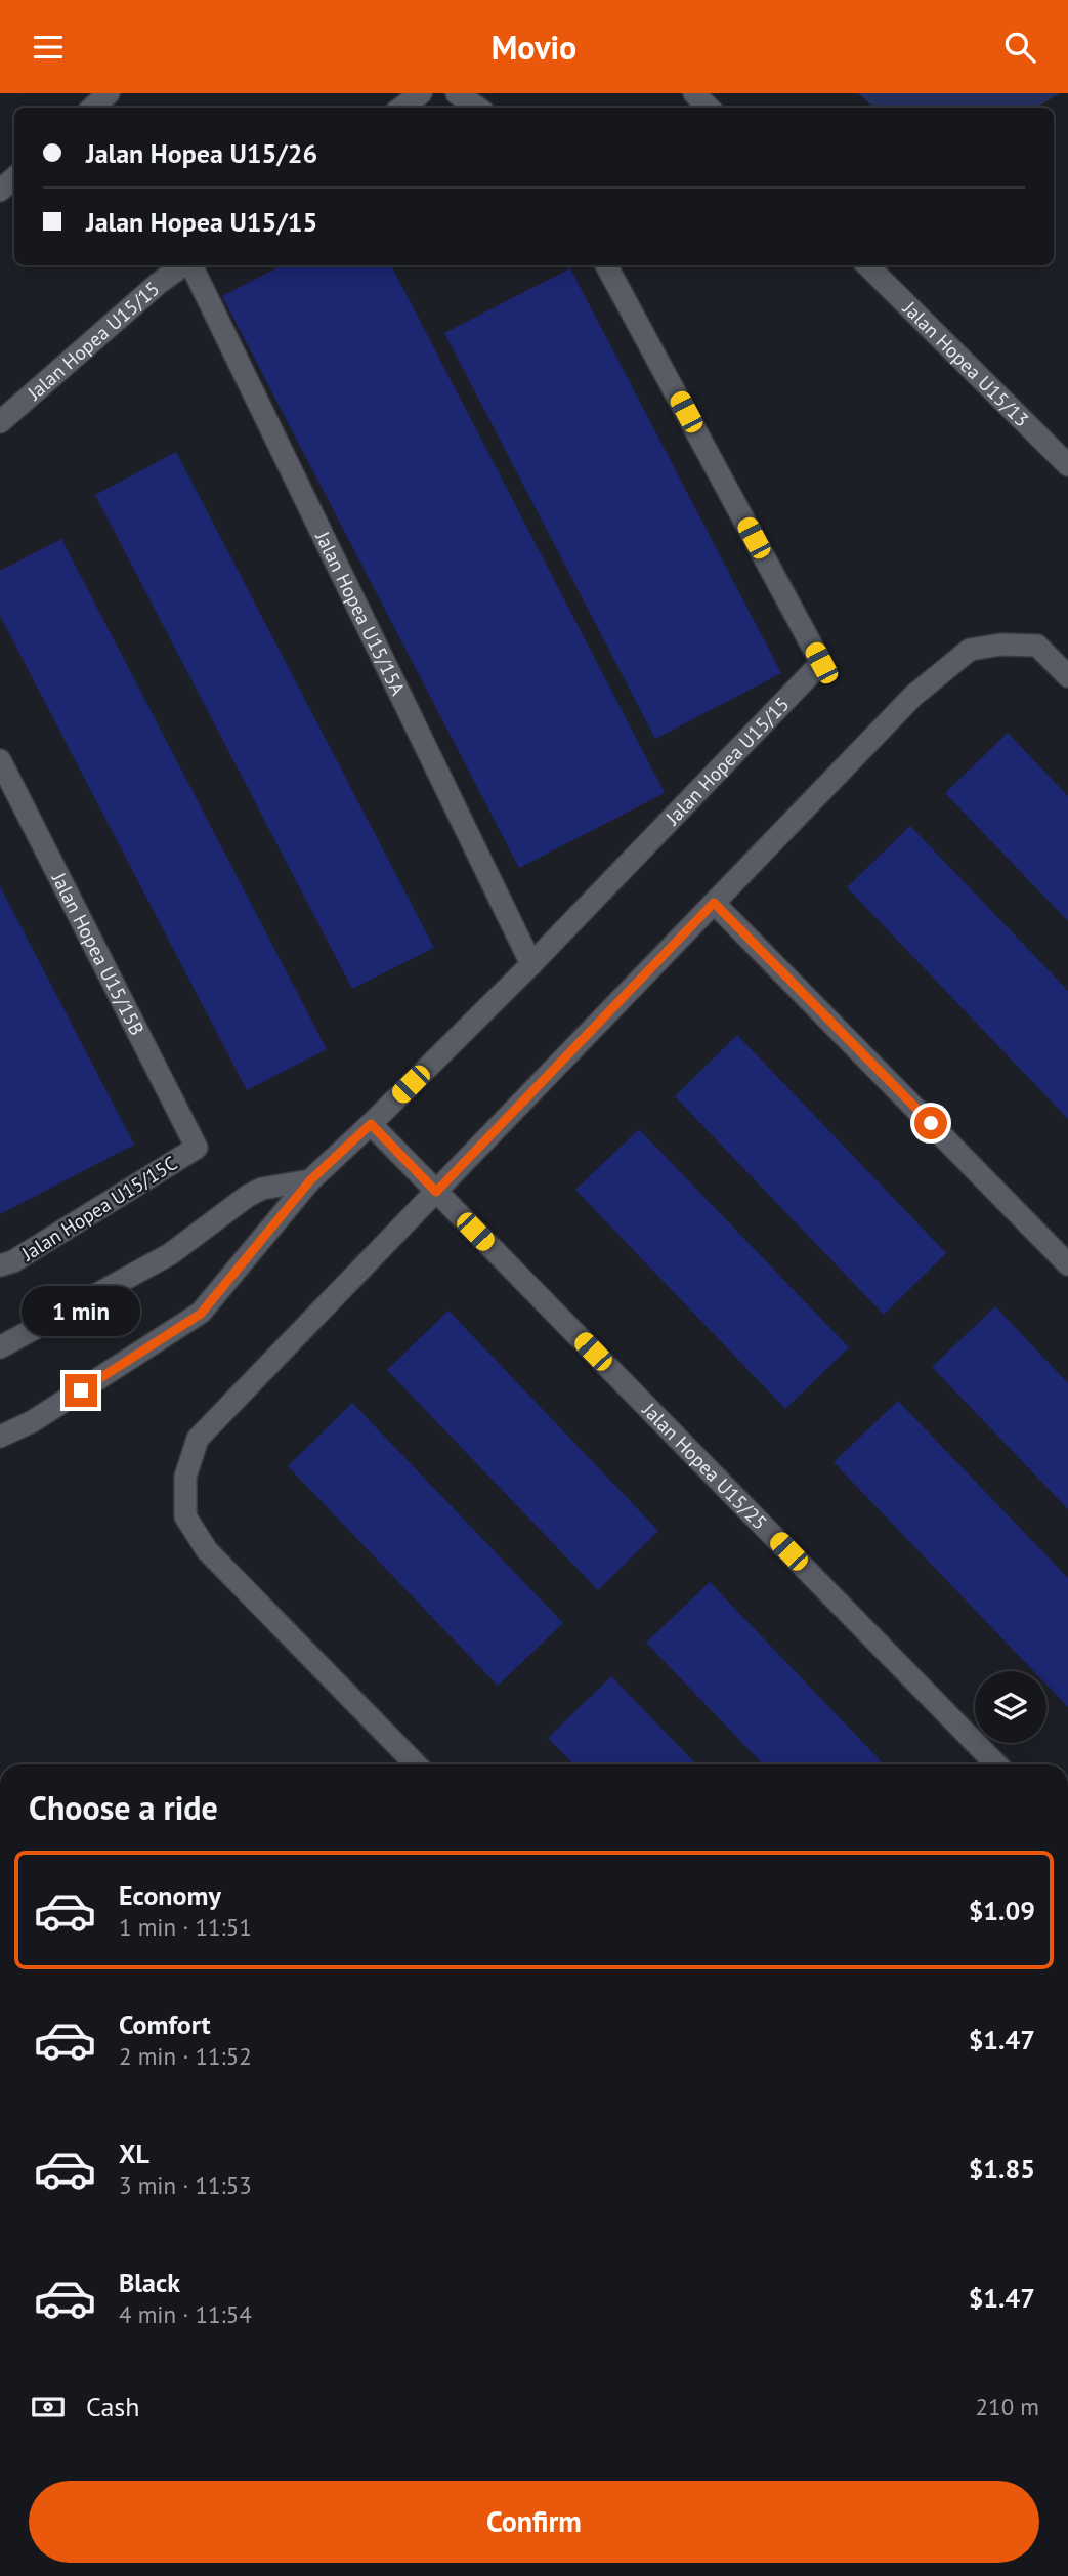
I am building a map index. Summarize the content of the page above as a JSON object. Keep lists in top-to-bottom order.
{
  "streets": {
    "street": [
      "Jalan Hopea U15/15",
      "Jalan Hopea U15/13",
      "Jalan Hopea U15/15A",
      "Jalan Hopea U15/15B",
      "Jalan Hopea U15/15C",
      "Jalan Hopea U15/25"
    ]
  },
  "crossings": [
    ["Jalan Hopea U15/15", "Jalan Hopea U15/15A"],
    ["Jalan Hopea U15/15", "Jalan Hopea U15/25"],
    ["Jalan Hopea U15/15B", "Jalan Hopea U15/15C"]
  ],
  "page": {
    "header": "Movio",
    "banner": ["Jalan Hopea U15/26", "Jalan Hopea U15/15"],
    "bubble": "1 min",
    "heading": "Choose a ride",
    "list": [
      {
        "name": "Economy",
        "note": "1 min · 11:51",
        "value": "$1.09"
      },
      {
        "name": "Comfort",
        "note": "2 min · 11:52",
        "value": "$1.47"
      },
      {
        "name": "XL",
        "note": "3 min · 11:53",
        "value": "$1.85"
      },
      {
        "name": "Black",
        "note": "4 min · 11:54",
        "value": "$1.47"
      }
    ],
    "pay": ["Cash", "210 m"],
    "buttons": "Confirm"
  }
}
